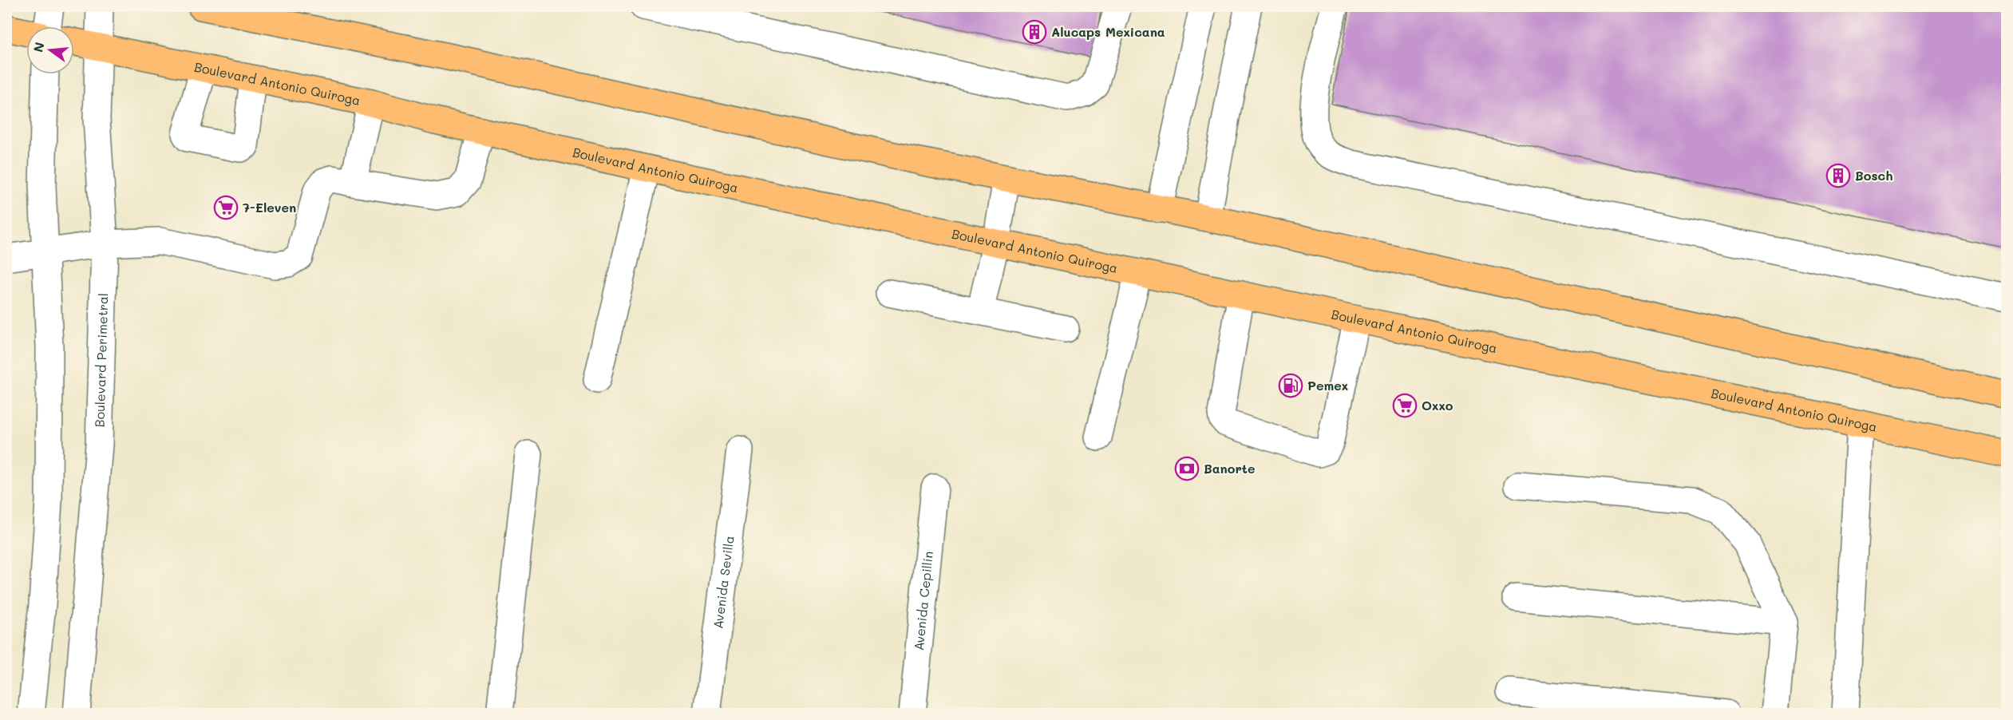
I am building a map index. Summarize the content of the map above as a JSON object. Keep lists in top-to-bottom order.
{
  "streets": {
    "main road": ["Boulevard Antonio Quiroga"],
    "street": ["Boulevard Perimetral", "Avenida Sevilla", "Avenida Cepillín"]
  },
  "crossings": [
    ["Boulevard Antonio Quiroga", "Boulevard Perimetral"]
  ],
  "places": {
    "building": ["Alucaps Mexicana", "Bosch"],
    "supermarket": ["7-Eleven", "Oxxo"],
    "fuel station": ["Pemex"],
    "bank": ["Banorte"]
  },
  "north": "left"
}
